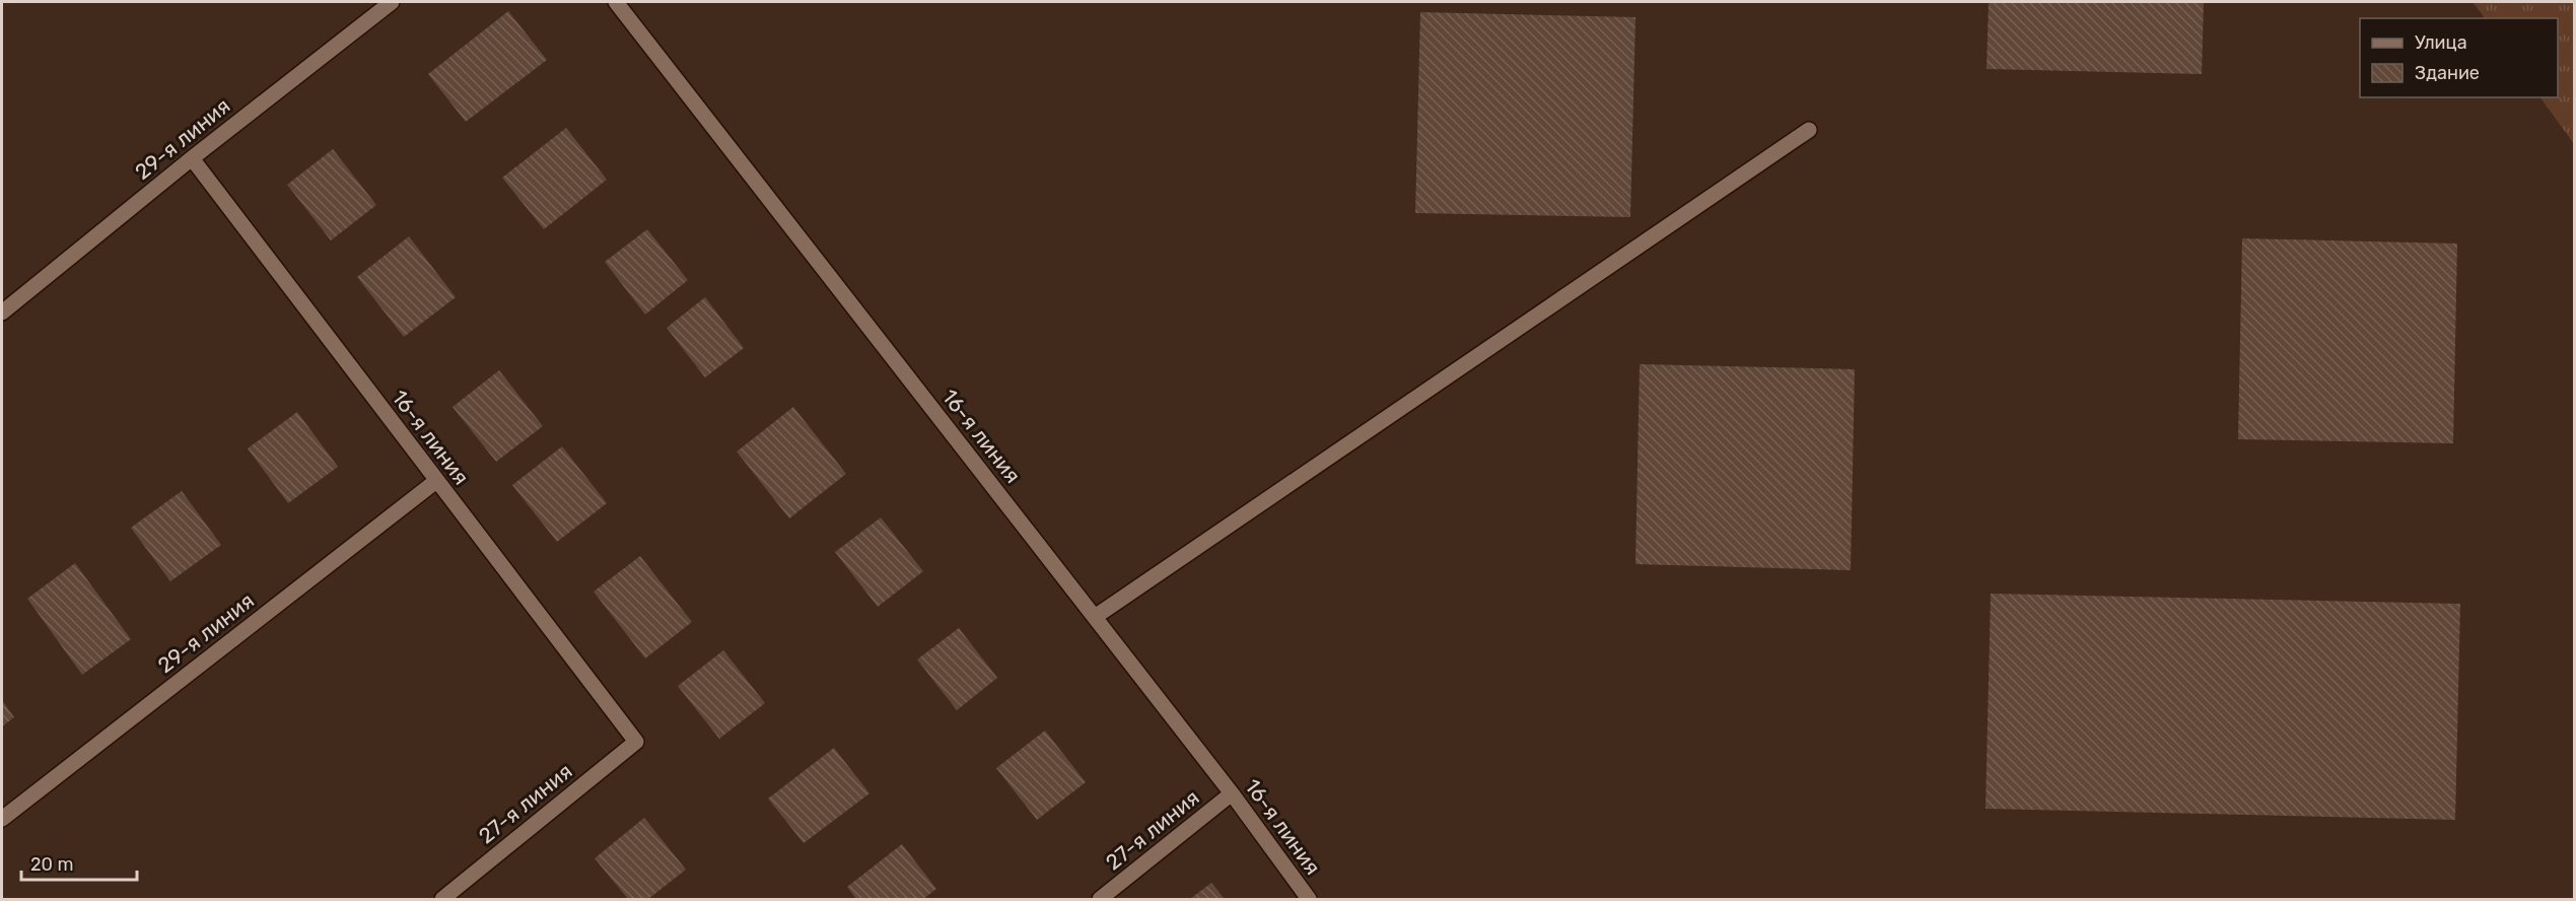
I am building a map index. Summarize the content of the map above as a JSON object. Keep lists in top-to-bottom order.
{
  "streets": {
    "street": ["29-я линия", "16-я линия", "27-я линия"]
  },
  "crossings": [
    ["29-я линия", "16-я линия"],
    ["16-я линия", "27-я линия"]
  ],
  "legend": ["Улица", "Здание"],
  "scale_bar": "20 m"
}
